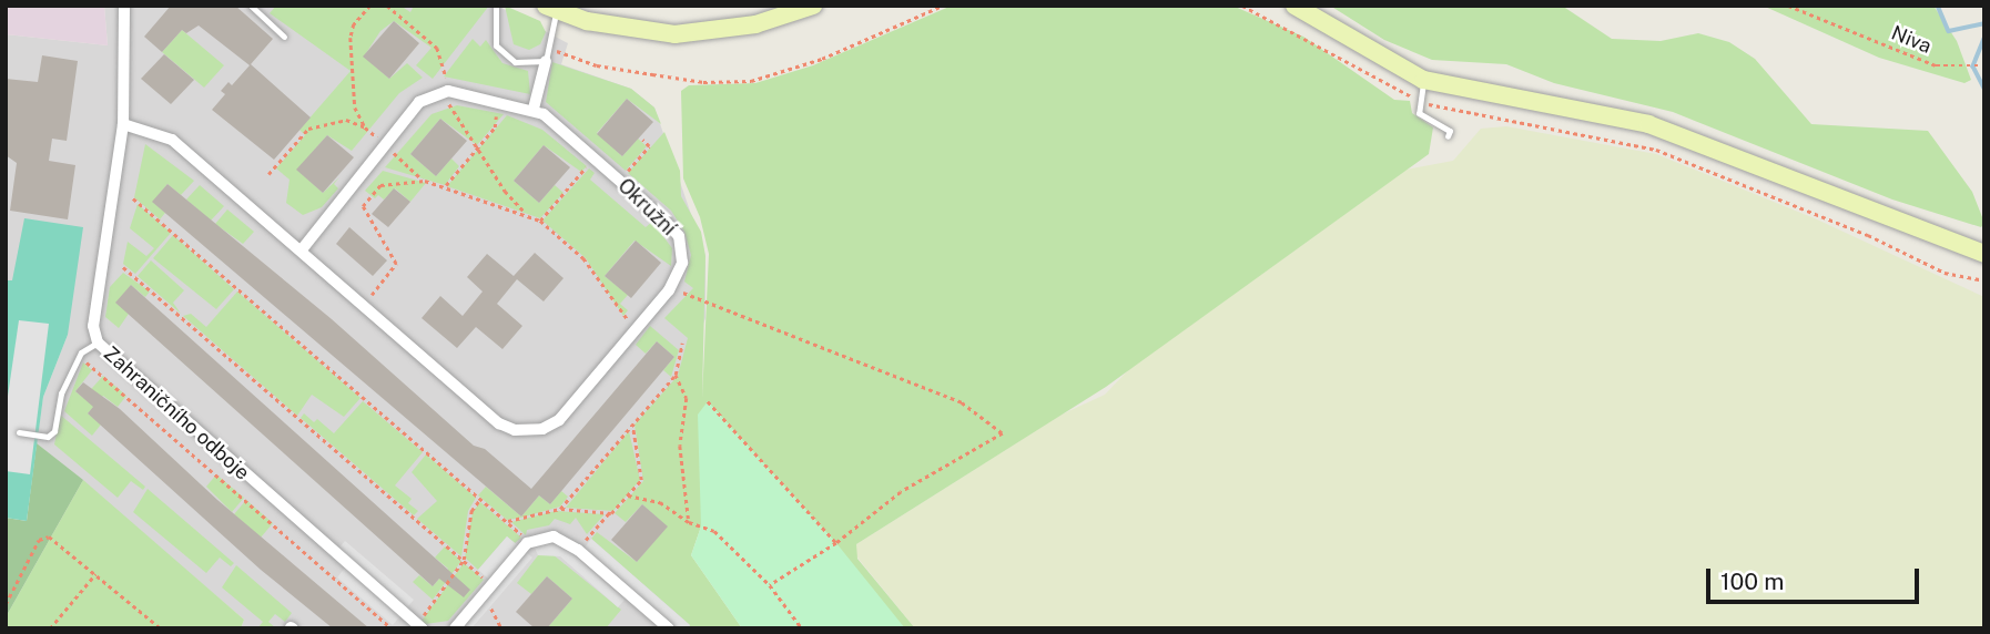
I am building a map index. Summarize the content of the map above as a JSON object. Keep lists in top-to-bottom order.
{
  "streets": {
    "street": ["Okružní", "Zahraničního odboje"],
    "path": ["Niva"]
  },
  "crossings": [
    ["Okružní", "Zahraničního odboje"]
  ],
  "scale_bar": "100 m"
}
